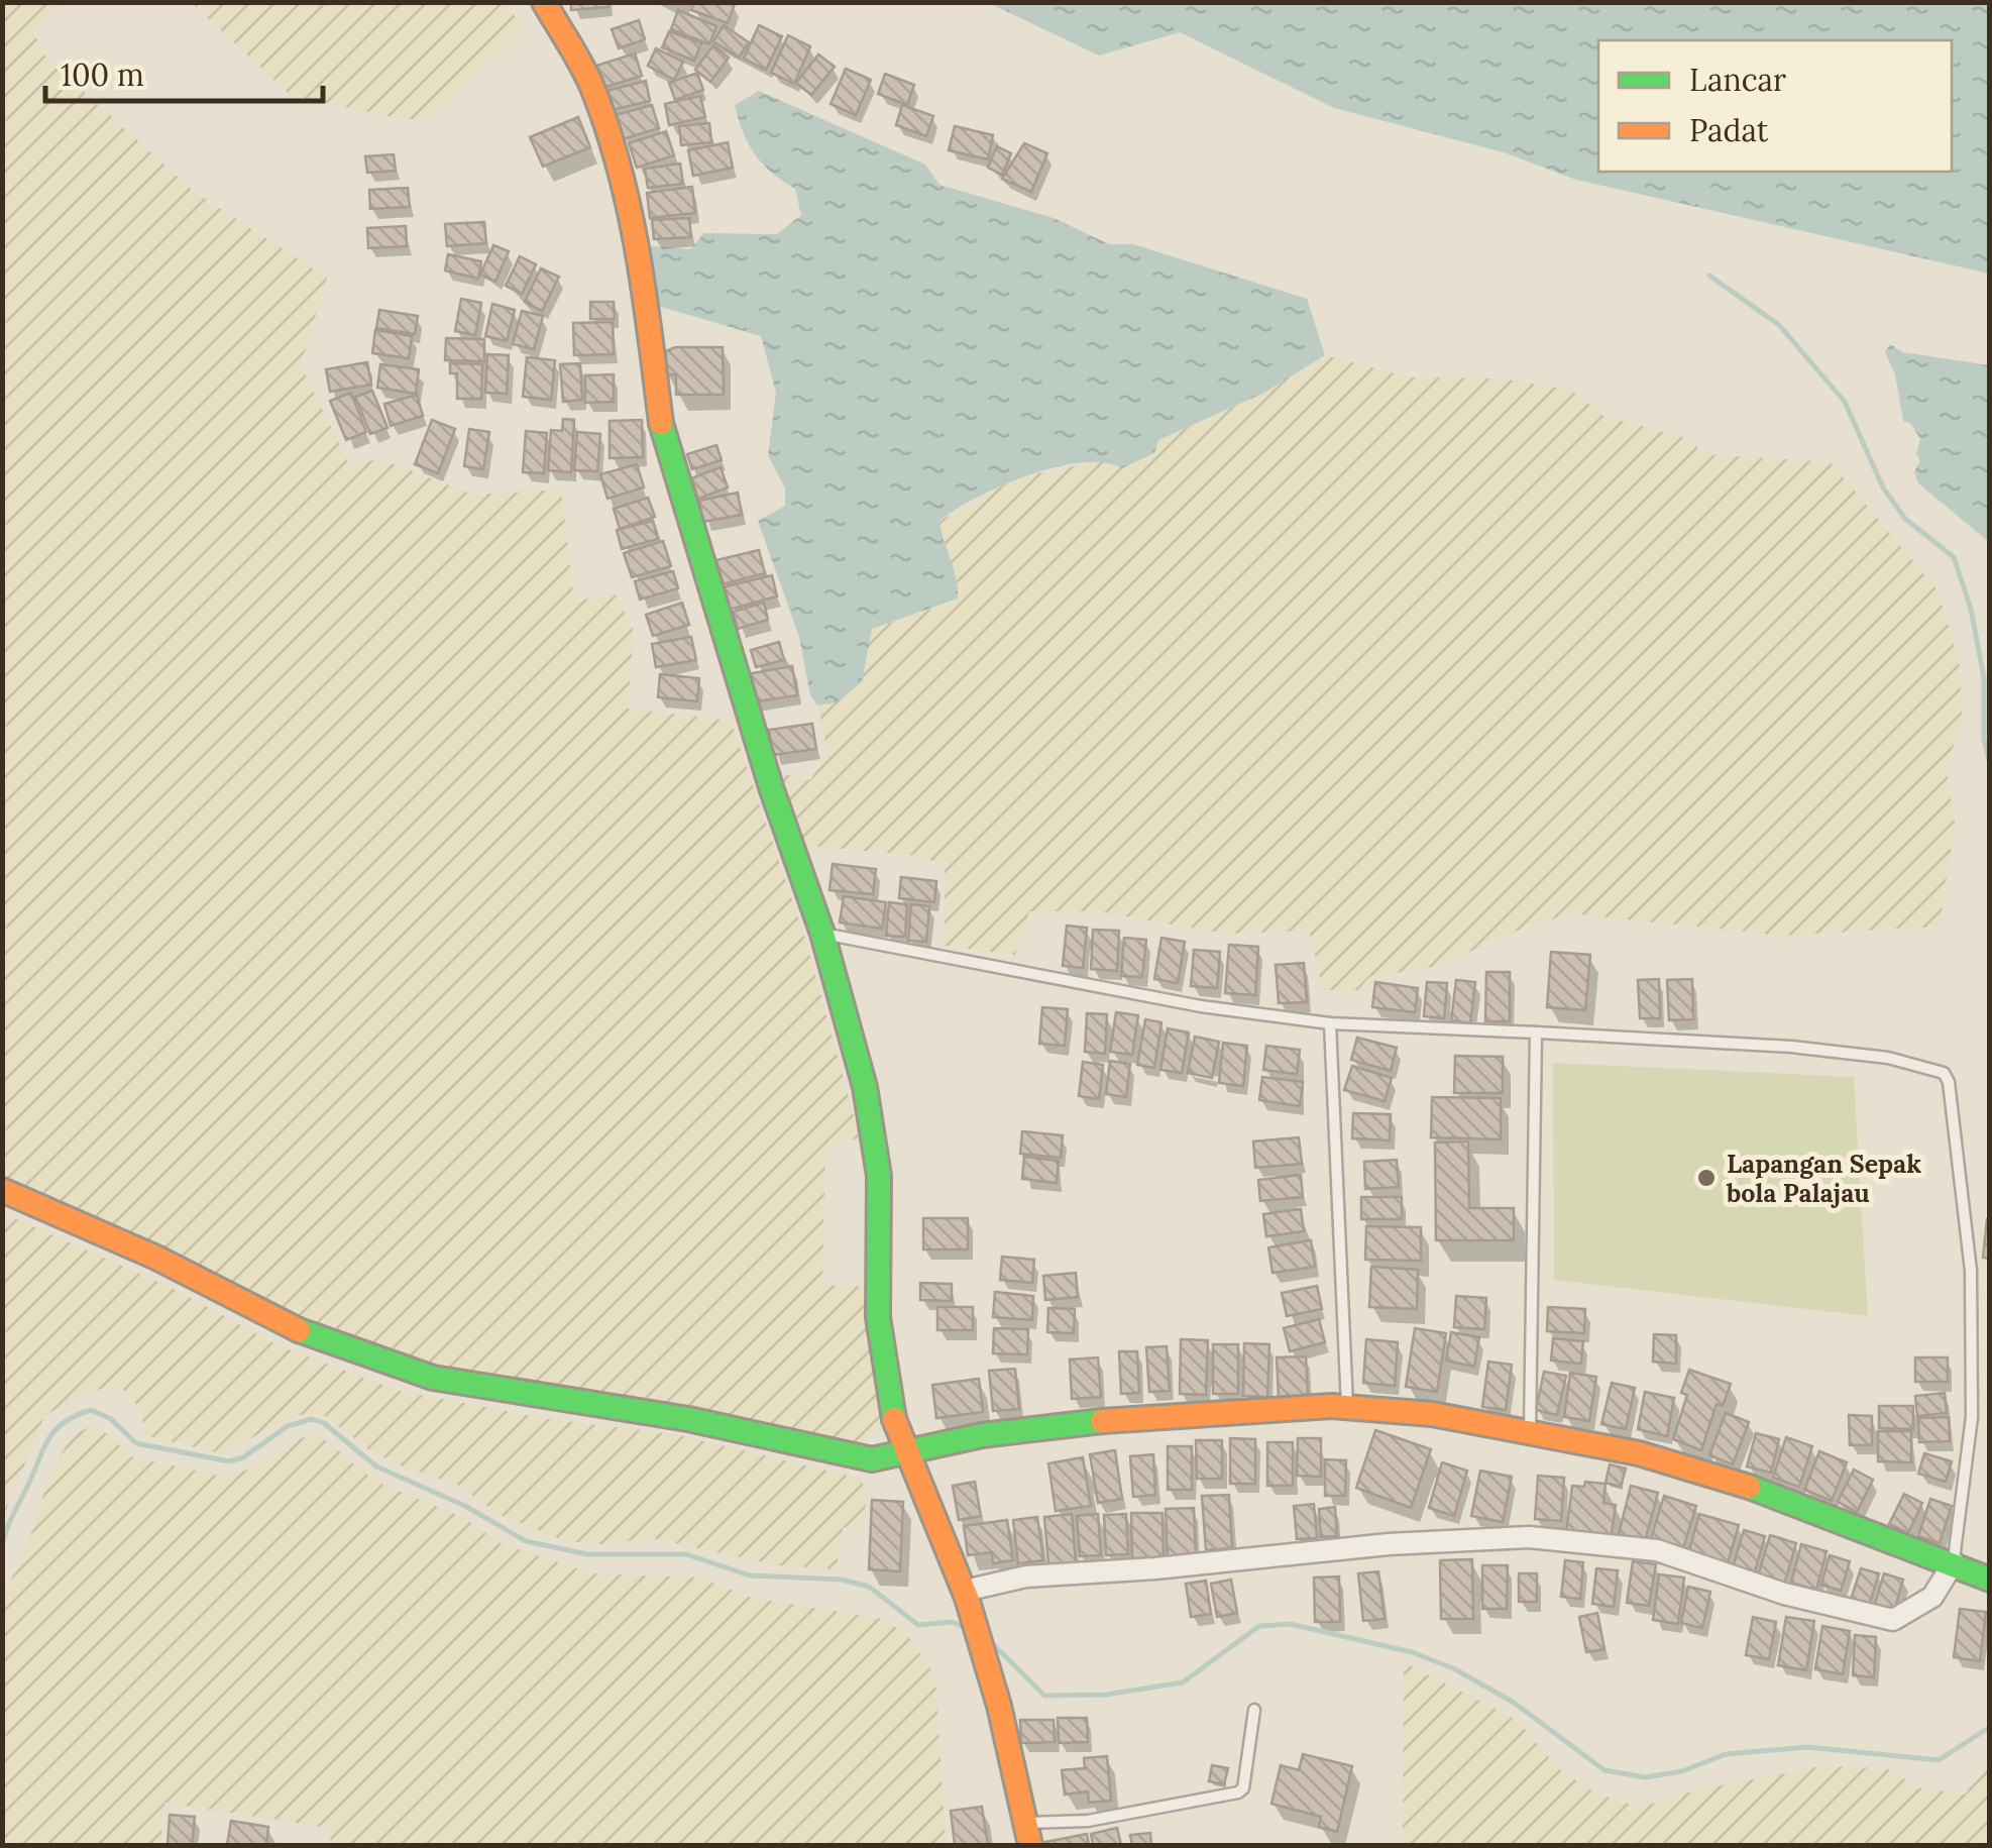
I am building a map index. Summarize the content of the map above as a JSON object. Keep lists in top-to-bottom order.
{
  "places": ["Lapangan Sepak bola Palajau"],
  "legend": ["Lancar", "Padat"],
  "scale_bar": "100 m"
}
